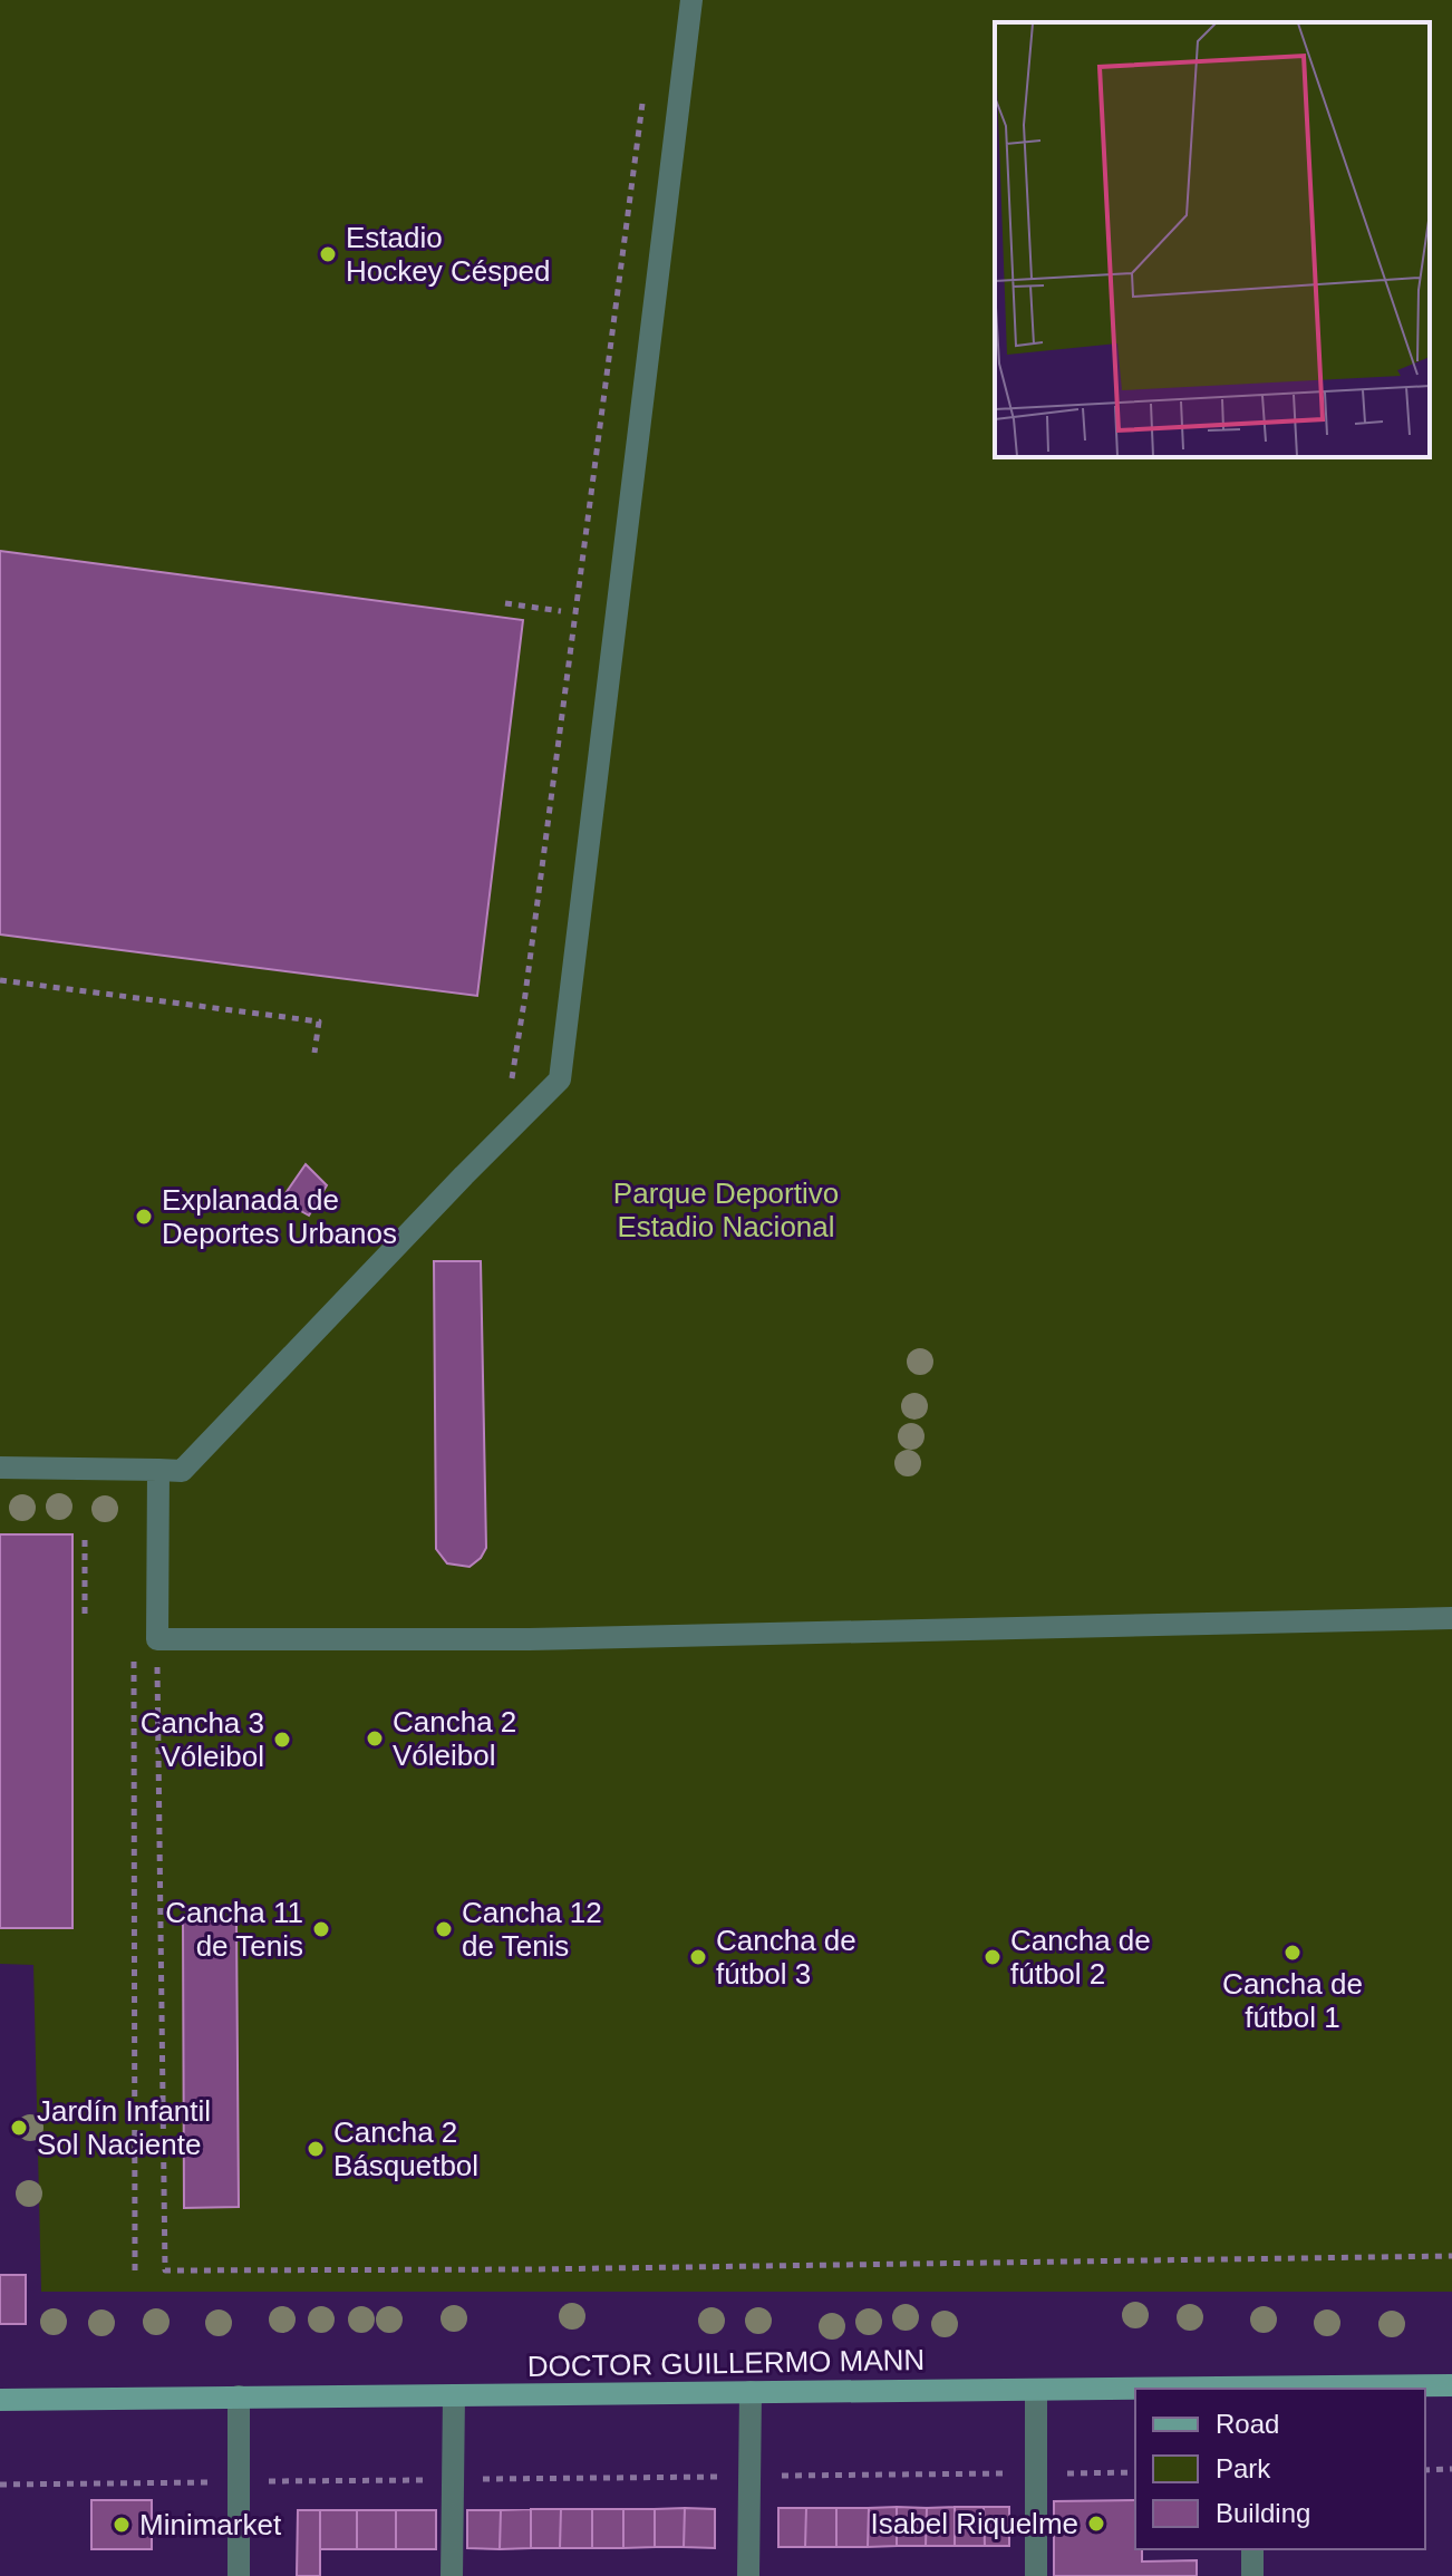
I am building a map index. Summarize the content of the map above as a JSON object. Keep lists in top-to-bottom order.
{
  "streets": {
    "main road": ["DOCTOR GUILLERMO MANN"]
  },
  "parks": ["Parque Deportivo Estadio Nacional"],
  "places": [
    "Estadio Hockey Césped",
    "Explanada de Deportes Urbanos",
    "Cancha 2 Vóleibol",
    "Cancha 3 Vóleibol",
    "Cancha 11 de Tenis",
    "Cancha 12 de Tenis",
    "Cancha de fútbol 1",
    "Cancha de fútbol 3",
    "Cancha de fútbol 2",
    "Jardín Infantil Sol Naciente",
    "Cancha 2 Básquetbol",
    "Isabel Riquelme",
    "Minimarket"
  ],
  "legend": ["Road", "Park", "Building"]
}
